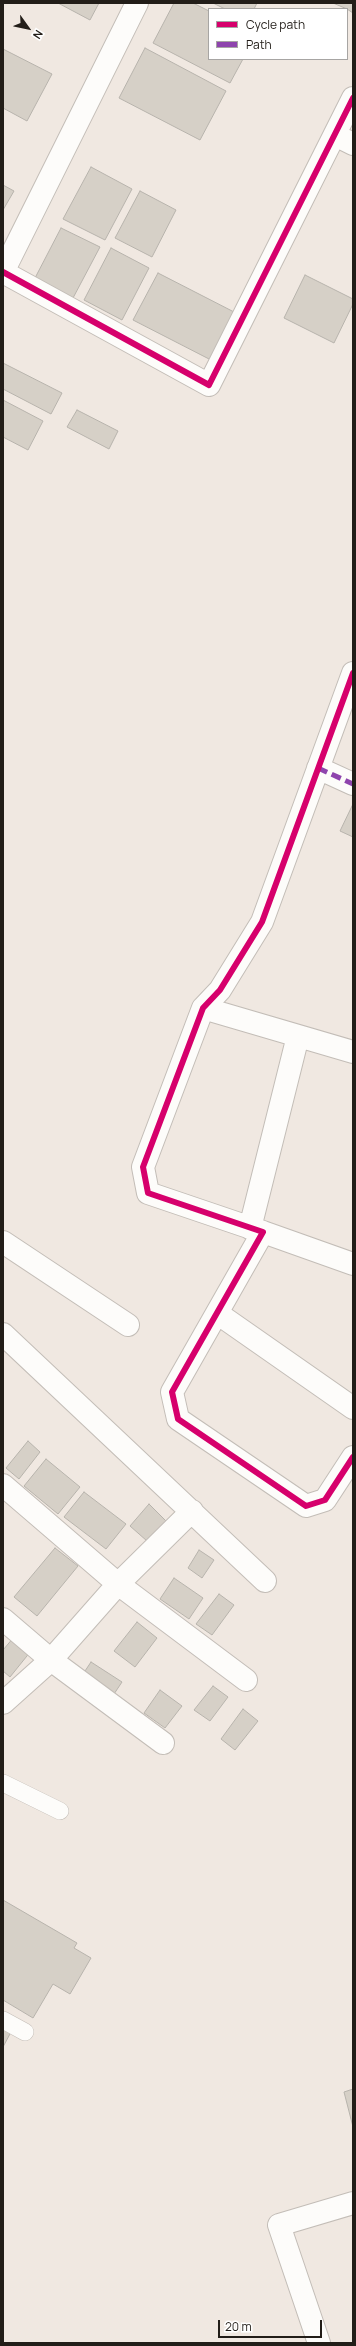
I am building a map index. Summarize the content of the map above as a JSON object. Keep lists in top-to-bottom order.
{
  "legend": ["Cycle path", "Path"],
  "scale_bar": "20 m",
  "north": "bottom right"
}
